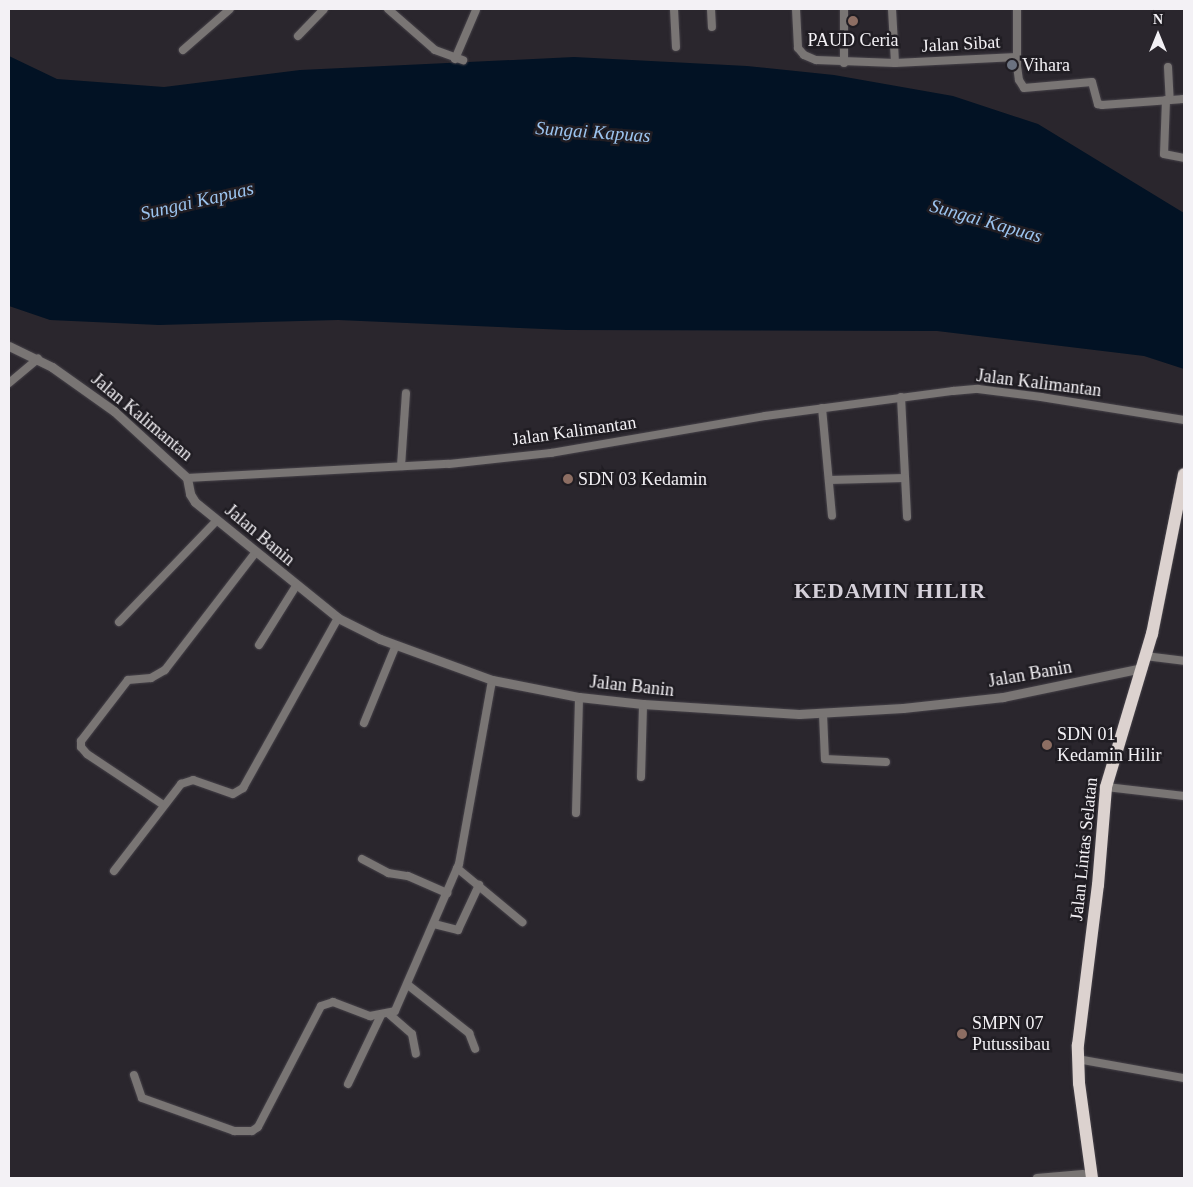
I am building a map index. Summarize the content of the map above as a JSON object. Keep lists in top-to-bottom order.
{
  "streets": {
    "highway": ["Jalan Lintas Selatan"],
    "street": ["Jalan Sibat", "Jalan Kalimantan", "Jalan Banin"]
  },
  "crossings": [
    ["Jalan Kalimantan", "Jalan Banin"],
    ["Jalan Banin", "Jalan Lintas Selatan"]
  ],
  "districts": ["KEDAMIN HILIR"],
  "water": ["Sungai Kapuas"],
  "places": [
    "PAUD Ceria",
    "Vihara",
    "SDN 03 Kedamin",
    "SDN 01 Kedamin Hilir",
    "SMPN 07 Putussibau"
  ],
  "north": "top"
}
